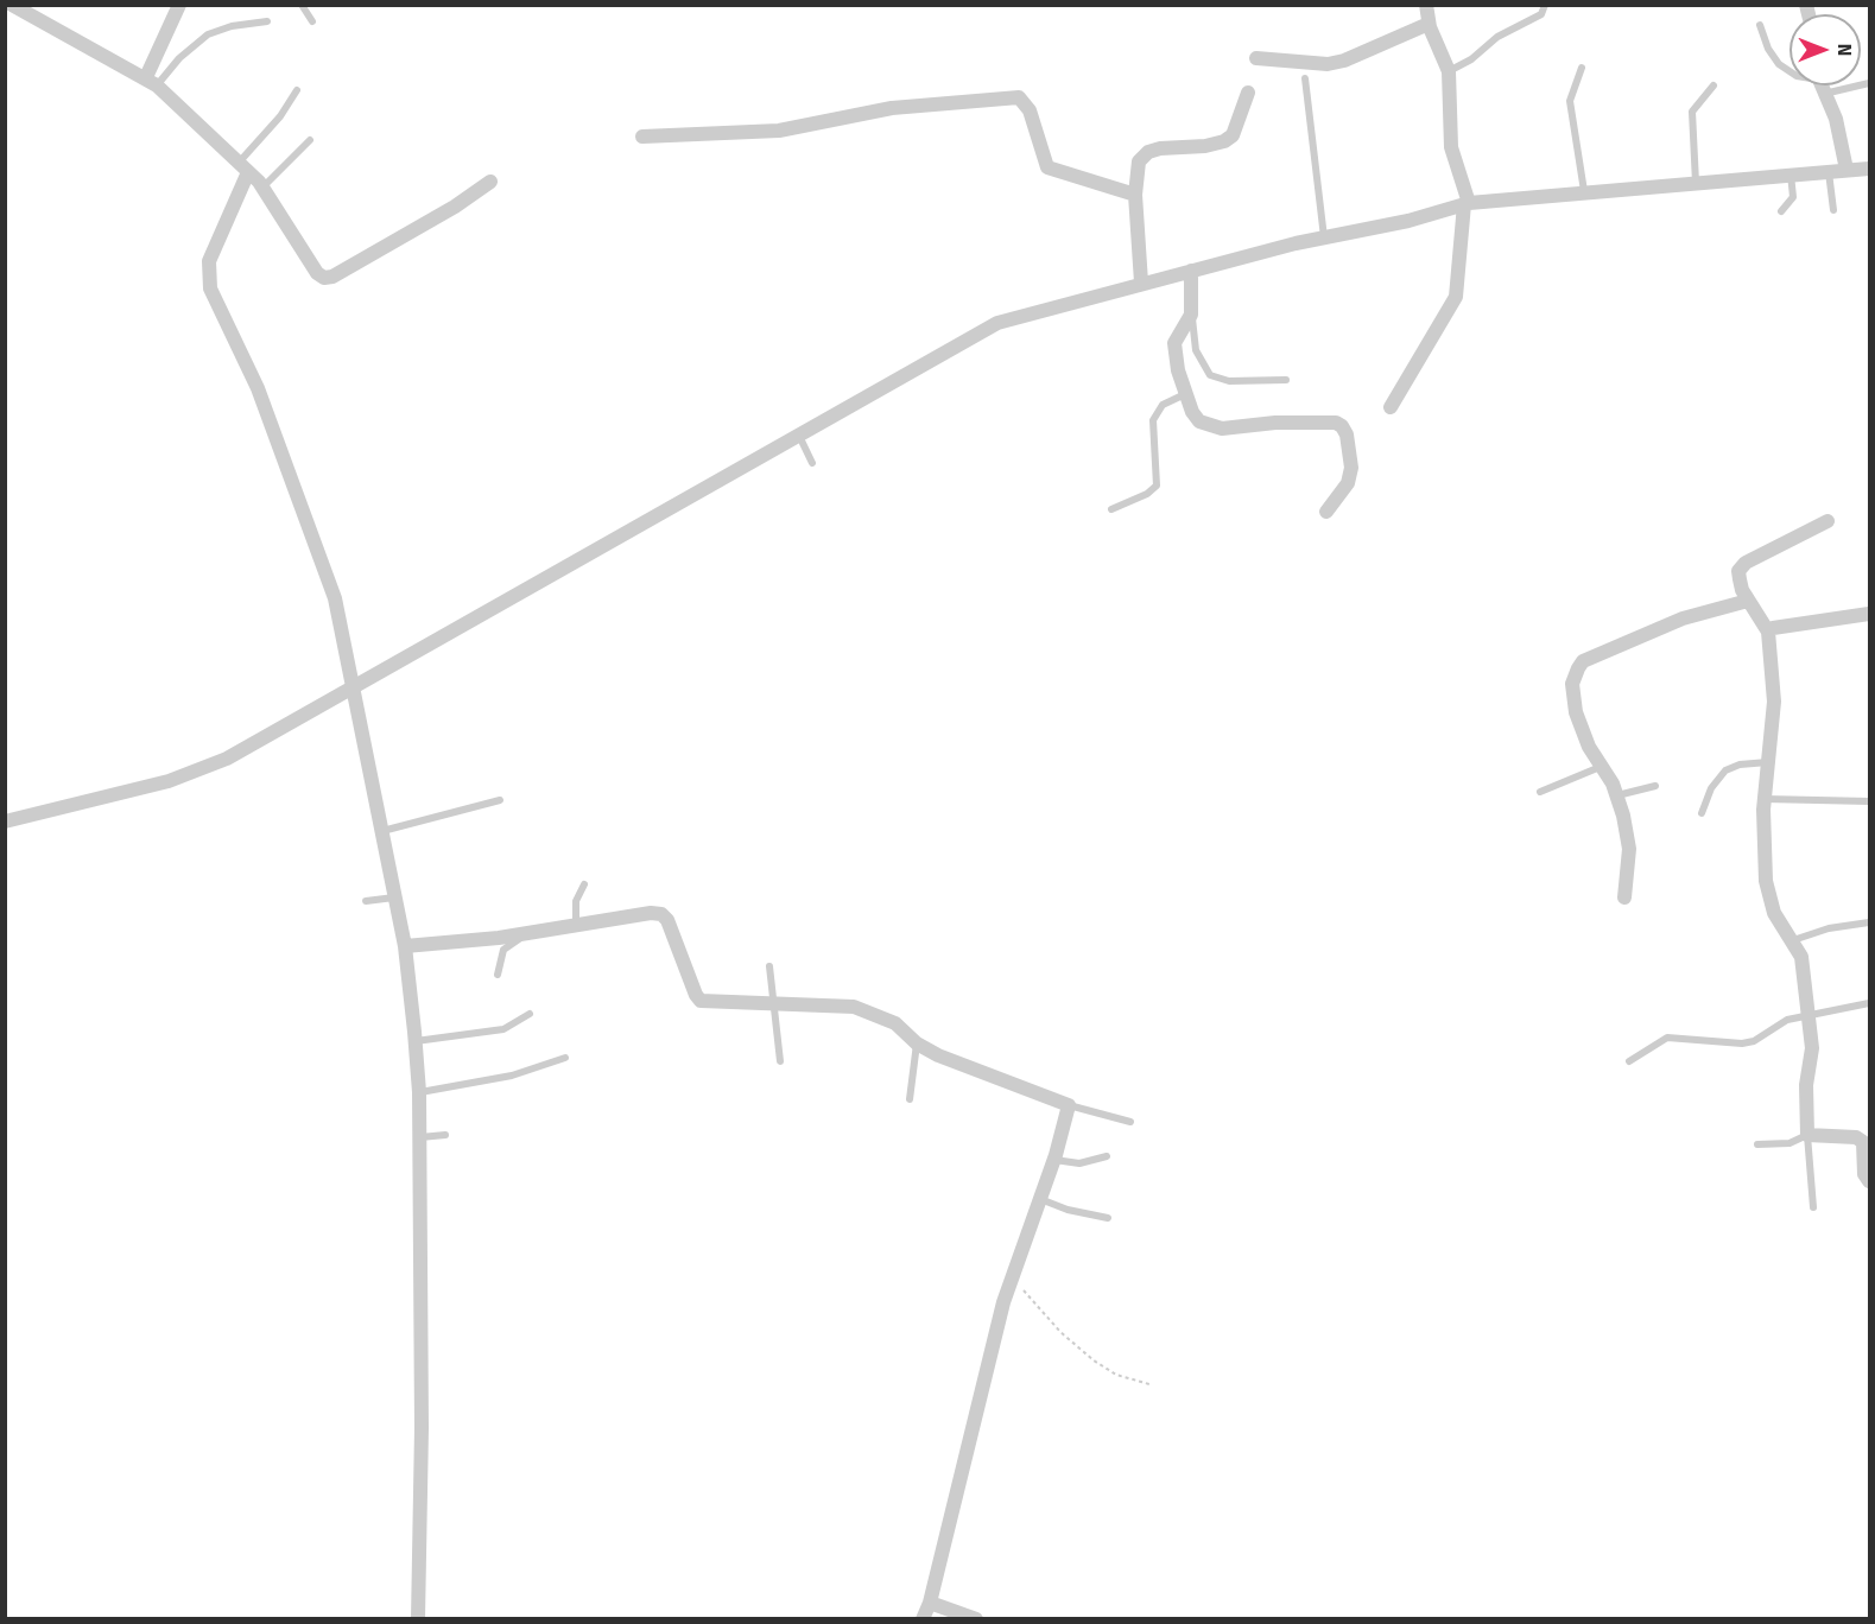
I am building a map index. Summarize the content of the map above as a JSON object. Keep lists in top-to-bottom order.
{
  "north": "right"
}
